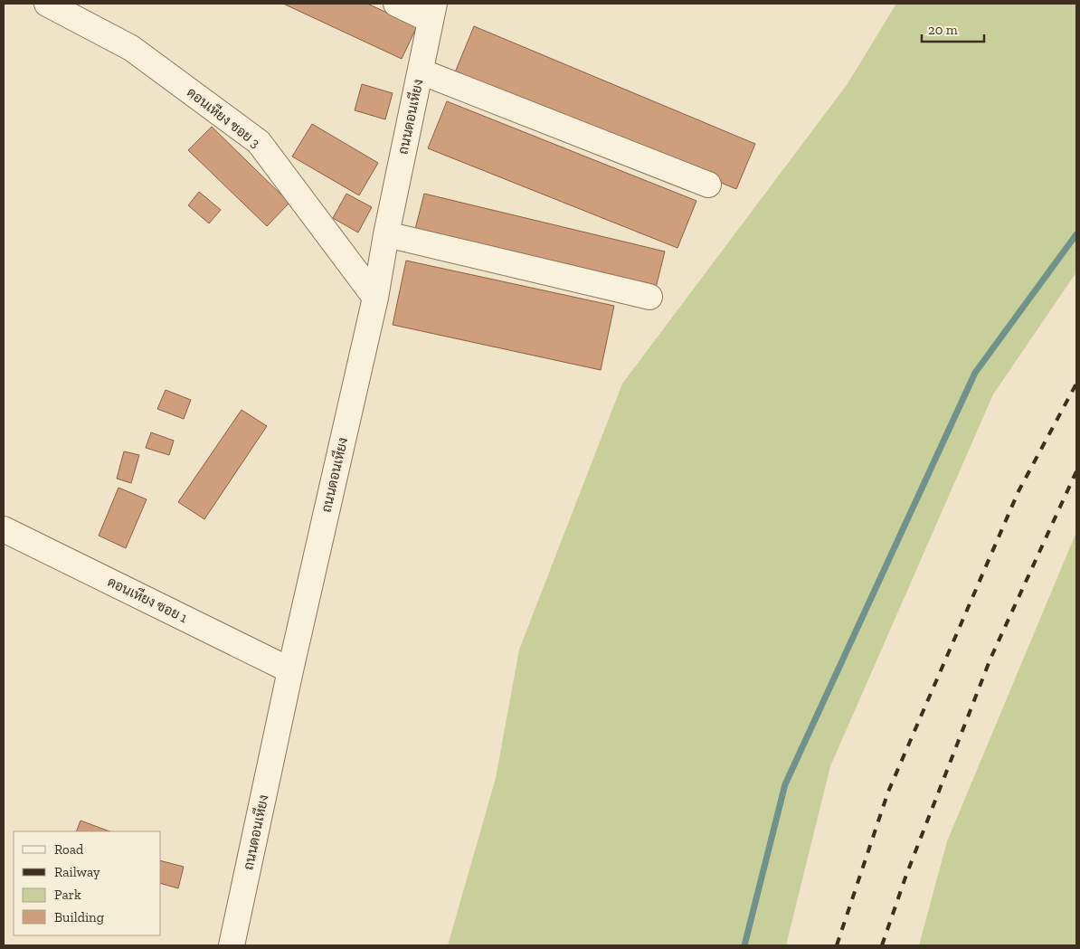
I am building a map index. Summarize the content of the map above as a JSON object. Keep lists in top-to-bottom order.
{
  "streets": {
    "street": ["ถนนดอนเหียง", "ดอนเหียง ซอย 3", "ดอนเหียง ซอย 1"]
  },
  "crossings": [
    ["ถนนดอนเหียง", "ดอนเหียง ซอย 3"],
    ["ถนนดอนเหียง", "ดอนเหียง ซอย 1"]
  ],
  "legend": [
    "Road",
    "Railway",
    "Park",
    "Building"
  ],
  "scale_bar": "20 m"
}
